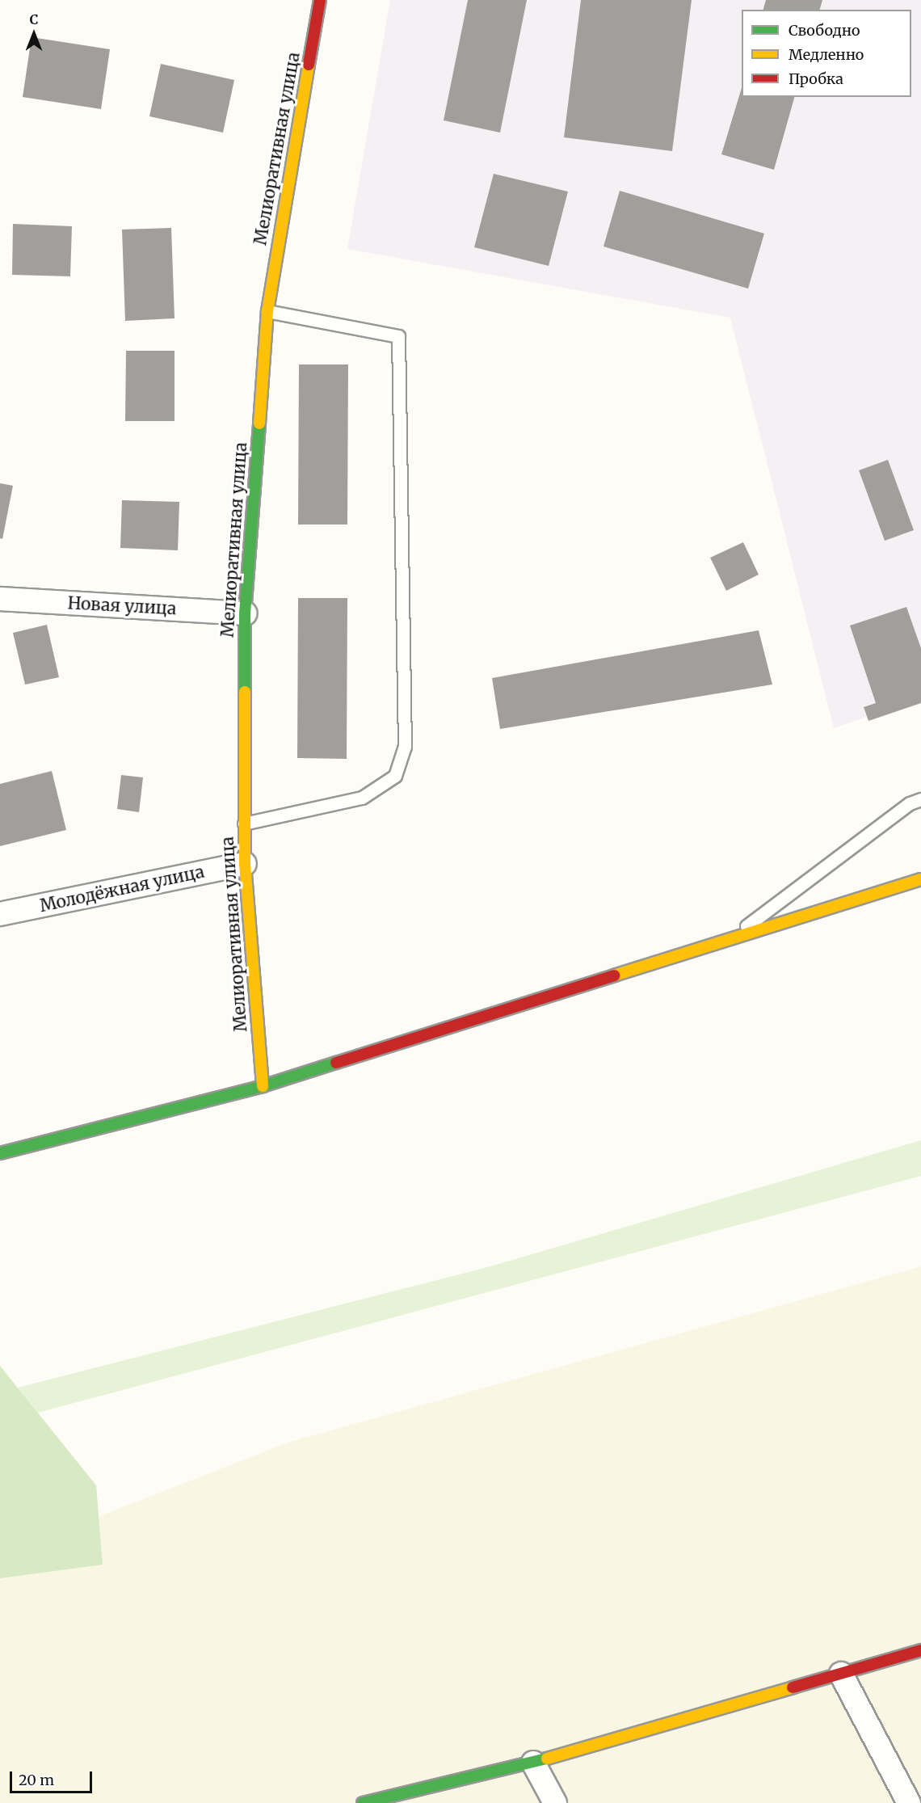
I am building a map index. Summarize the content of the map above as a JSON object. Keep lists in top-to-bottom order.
{
  "streets": {
    "street": ["Мелиоративная улица", "Новая улица", "Молодёжная улица"]
  },
  "crossings": [
    ["Мелиоративная улица", "Новая улица"],
    ["Мелиоративная улица", "Молодёжная улица"]
  ],
  "legend": ["Свободно", "Медленно", "Пробка"],
  "scale_bar": "20 m",
  "north": "top"
}
